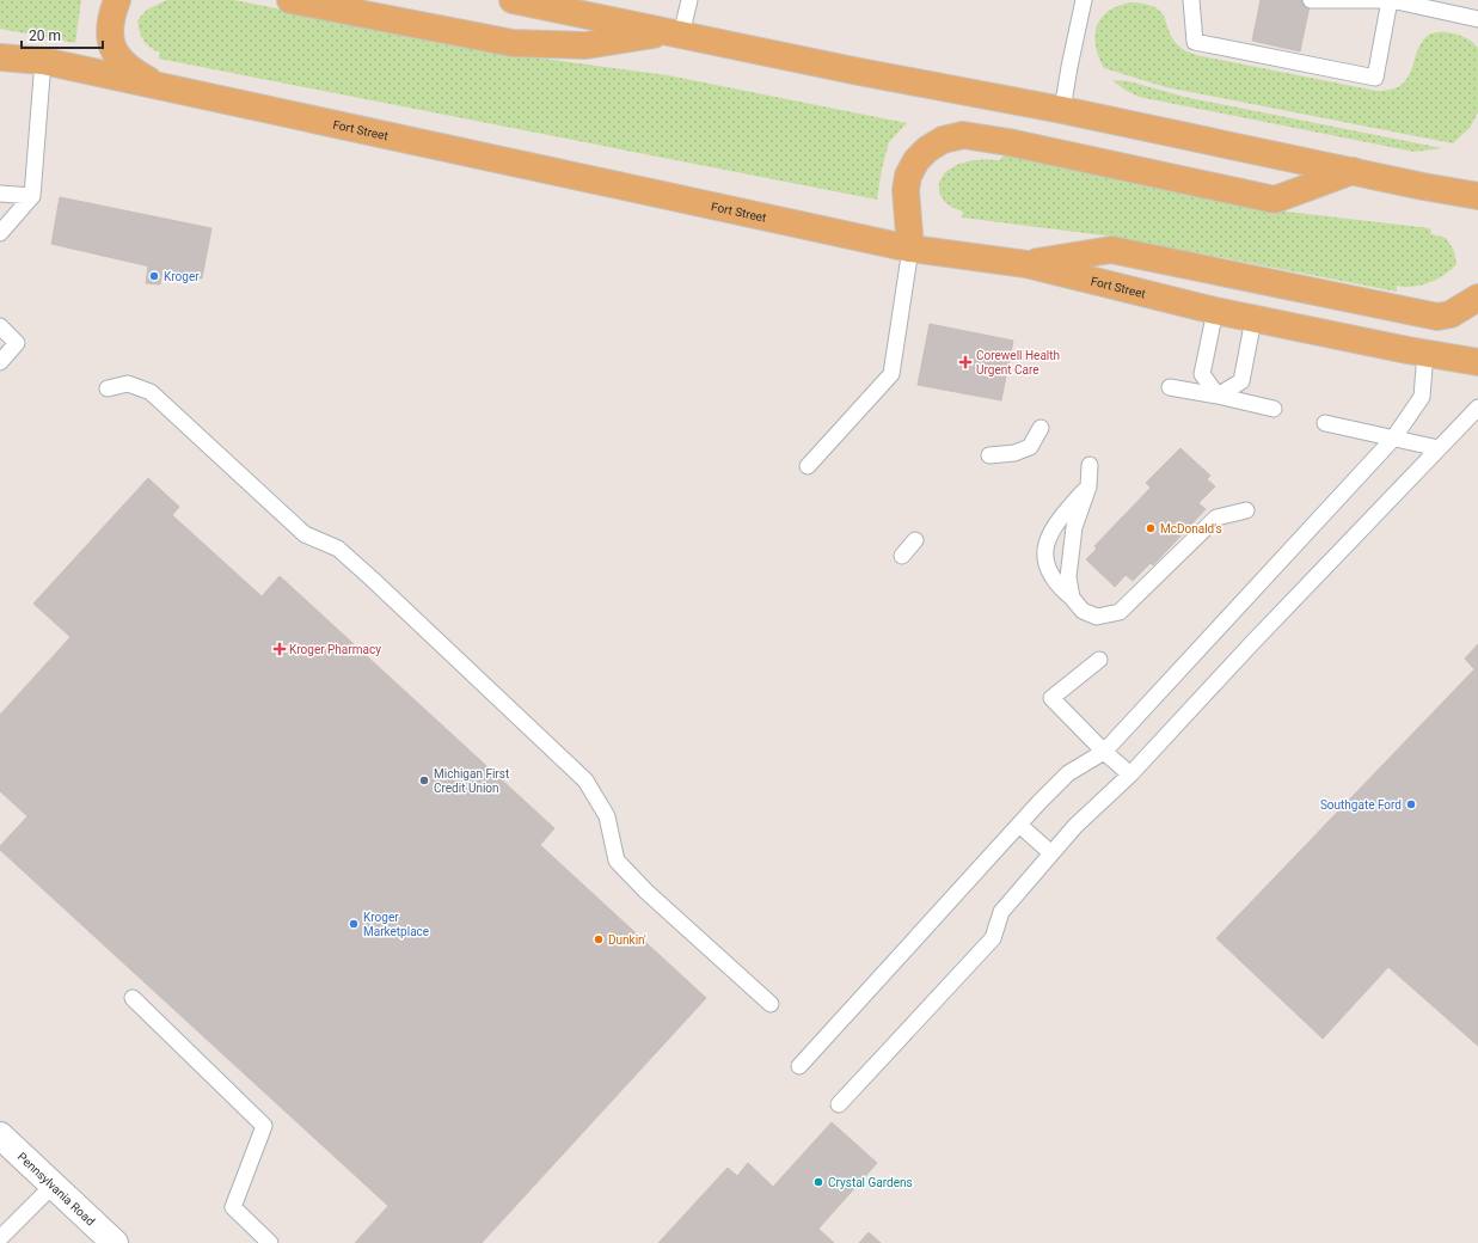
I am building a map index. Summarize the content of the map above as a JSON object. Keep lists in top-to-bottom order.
{
  "streets": {
    "main road": ["Fort Street", "Pennsylvania Road"]
  },
  "places": {
    "other": [
      "Kroger",
      "McDonald's",
      "Michigan First Credit Union",
      "Southgate Ford",
      "Kroger Marketplace",
      "Dunkin'",
      "Crystal Gardens"
    ],
    "health": ["Corewell Health Urgent Care", "Kroger Pharmacy"]
  },
  "scale_bar": "20 m"
}
